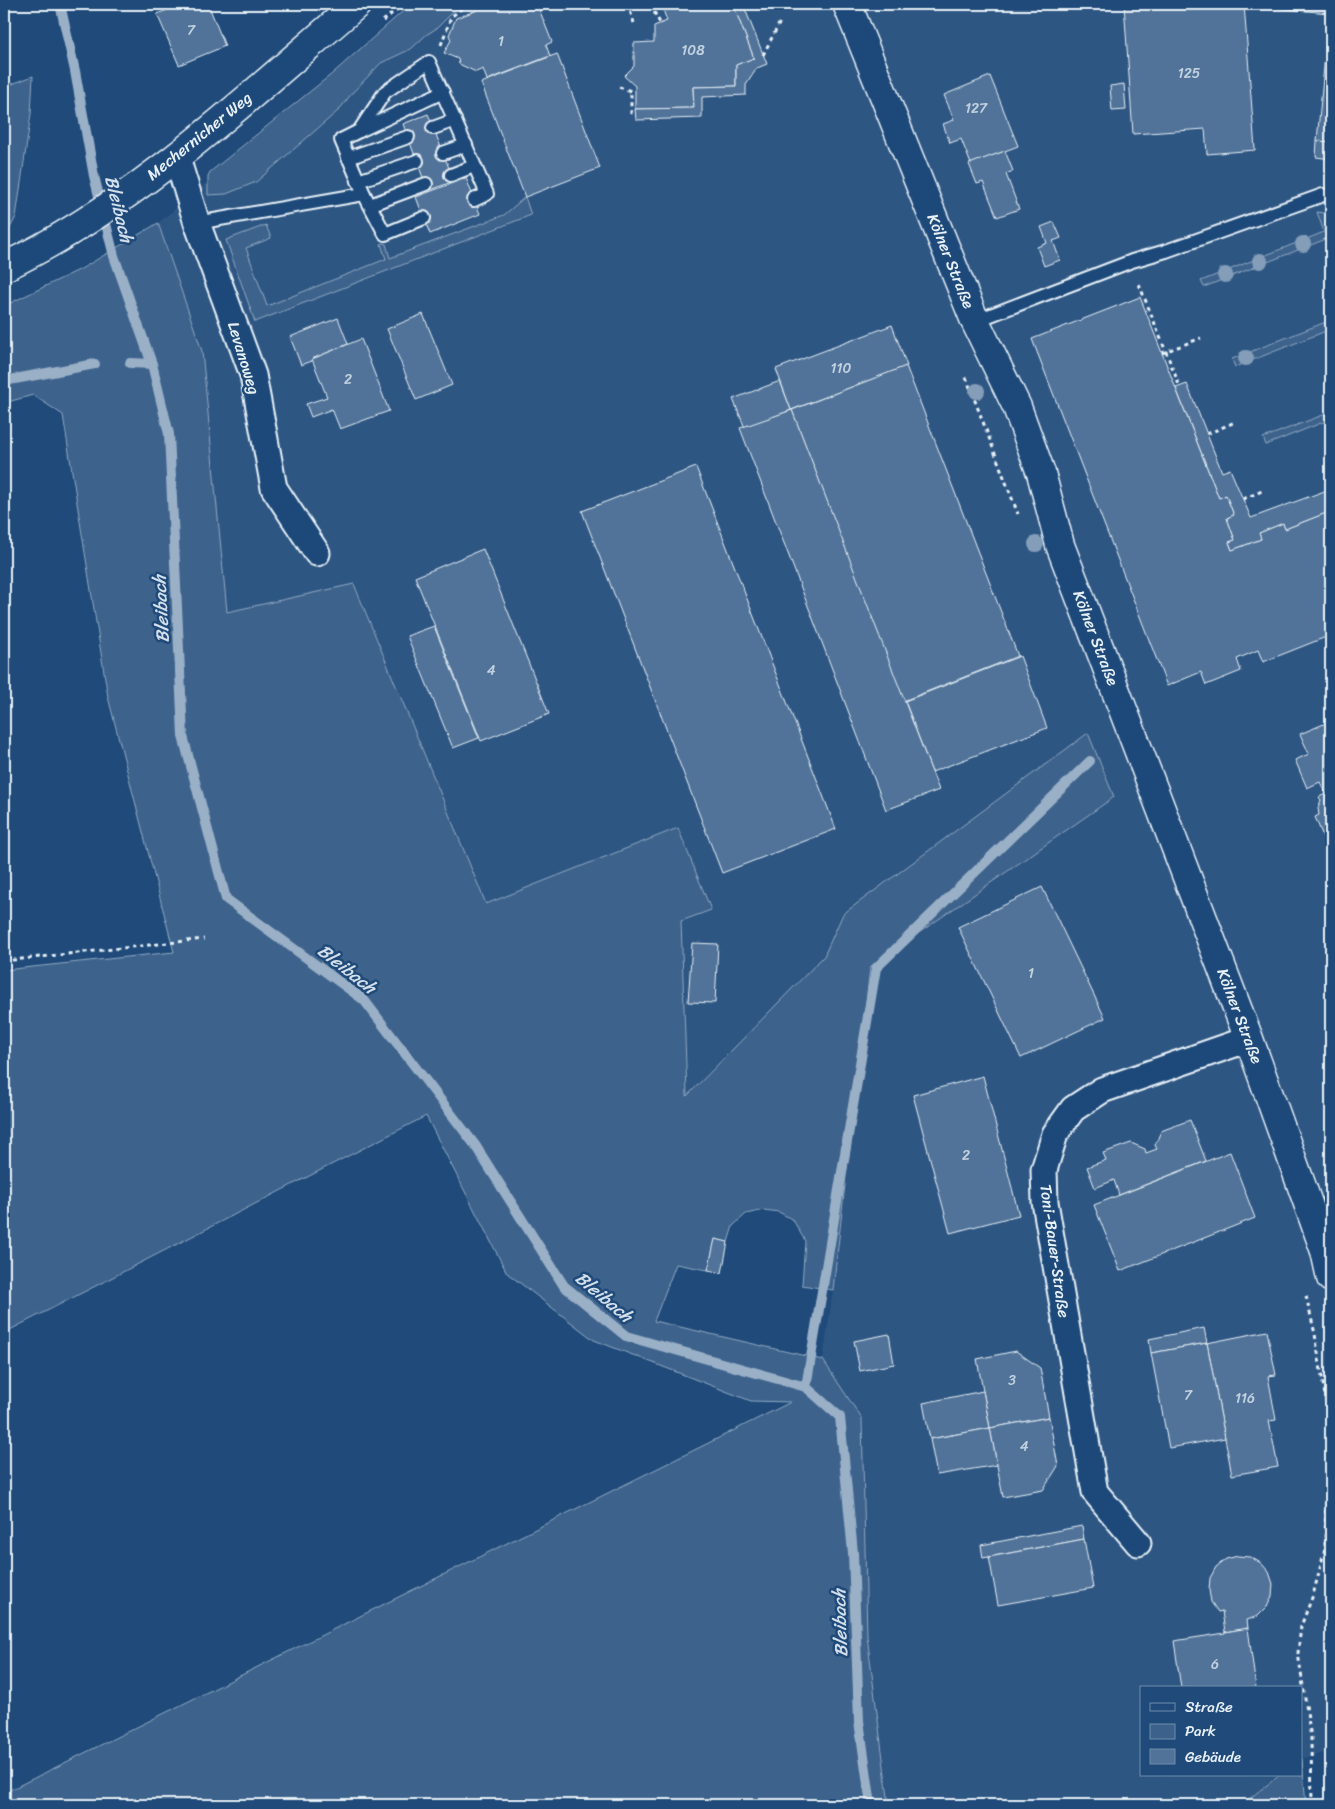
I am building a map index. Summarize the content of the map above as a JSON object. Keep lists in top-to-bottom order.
{
  "streets": {
    "street": [
      "Mechernicher Weg",
      "Kölner Straße",
      "Levanoweg",
      "Toni-Bauer-Straße"
    ]
  },
  "crossings": [
    ["Mechernicher Weg", "Levanoweg"],
    ["Kölner Straße", "Toni-Bauer-Straße"]
  ],
  "water": ["Bleibach"],
  "house_numbers": [
    "7",
    "1",
    "108",
    "125",
    "127",
    "110",
    "2",
    "4",
    "1",
    "2",
    "3",
    "7",
    "116",
    "4",
    "6"
  ],
  "legend": ["Straße", "Park", "Gebäude"]
}
